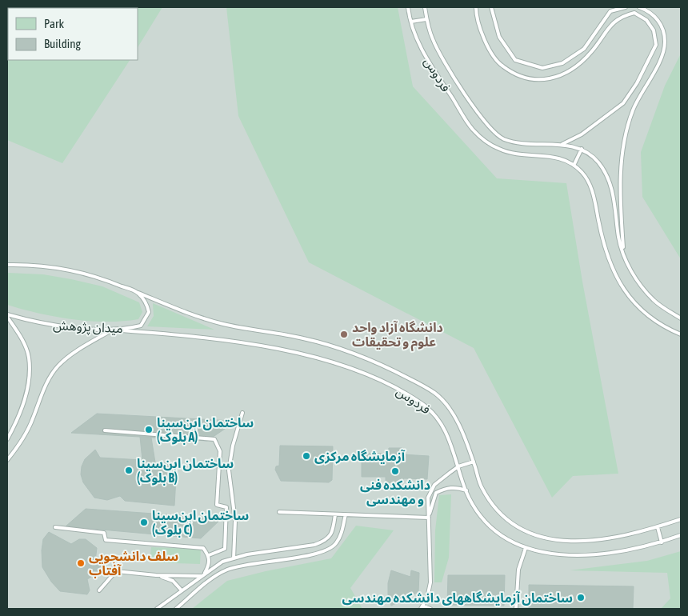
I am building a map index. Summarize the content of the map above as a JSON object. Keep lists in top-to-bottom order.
{
  "streets": {
    "lane": ["فردوس", "میدان پژوهش"]
  },
  "crossings": [
    ["فردوس", "میدان پژوهش"]
  ],
  "places": [
    "دانشگاه آزاد واحد علوم و تحقیقات",
    "ساختمان ابن‌سینا (بلوک A)",
    "آزمایشگاه مرکزی",
    "ساختمان ابن‌سینا (بلوک B)",
    "دانشکده فنی و مهندسی",
    "ساختمان ابن‌سینا (بلوک C)",
    "سلف دانشجویی آفتاب",
    "ساختمان آزمایشگاههای دانشکده مهندسی"
  ],
  "legend": ["Park", "Building"]
}
